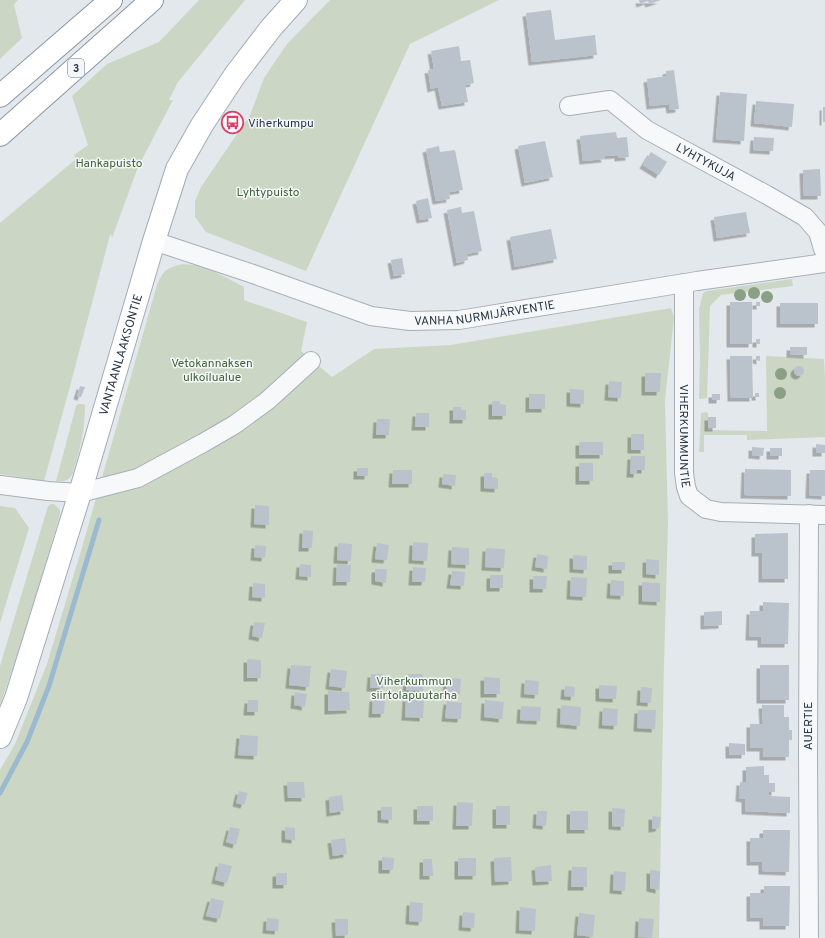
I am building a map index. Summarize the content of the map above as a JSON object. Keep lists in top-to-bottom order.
{
  "streets": {
    "main road": ["3", "VANTAANLAAKSONTIE"],
    "street": [
      "LYHTYKUJA",
      "VANHA NURMIJÄRVENTIE",
      "VIHERKUMMUNTIE",
      "AUERTIE"
    ]
  },
  "crossings": [
    ["VANHA NURMIJÄRVENTIE", "VANTAANLAAKSONTIE"],
    ["VANHA NURMIJÄRVENTIE", "VIHERKUMMUNTIE"],
    ["VIHERKUMMUNTIE", "AUERTIE"]
  ],
  "parks": [
    "Hankapuisto",
    "Lyhtypuisto",
    "Vetokannaksen ulkoilualue",
    "Viherkummun siirtolapuutarha"
  ],
  "places": {
    "bus stop": ["Viherkumpu"]
  }
}
